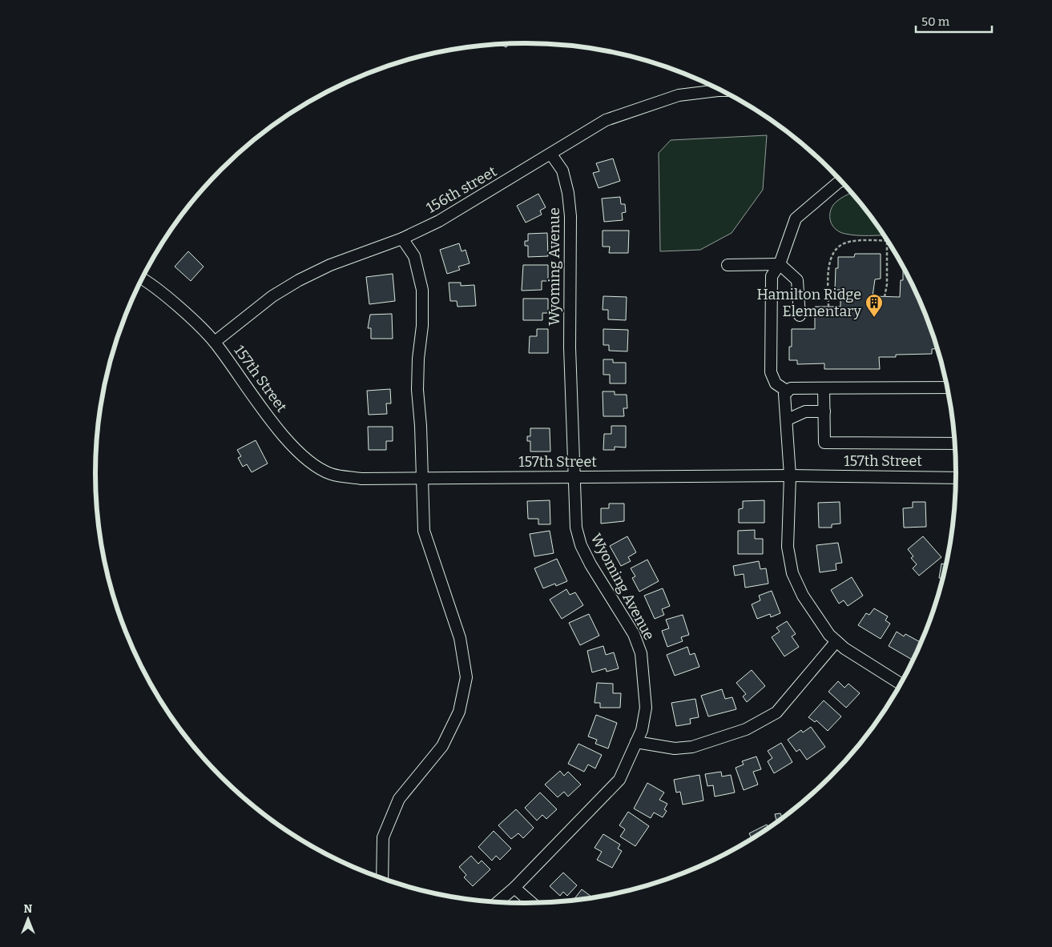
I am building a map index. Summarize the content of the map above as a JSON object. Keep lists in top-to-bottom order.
{
  "streets": {
    "street": ["156th street", "Wyoming Avenue", "157th Street"]
  },
  "crossings": [
    ["156th street", "Wyoming Avenue"],
    ["156th street", "157th Street"],
    ["Wyoming Avenue", "157th Street"]
  ],
  "places": {
    "building": ["Hamilton Ridge Elementary"]
  },
  "scale_bar": "50 m",
  "north": "top"
}
